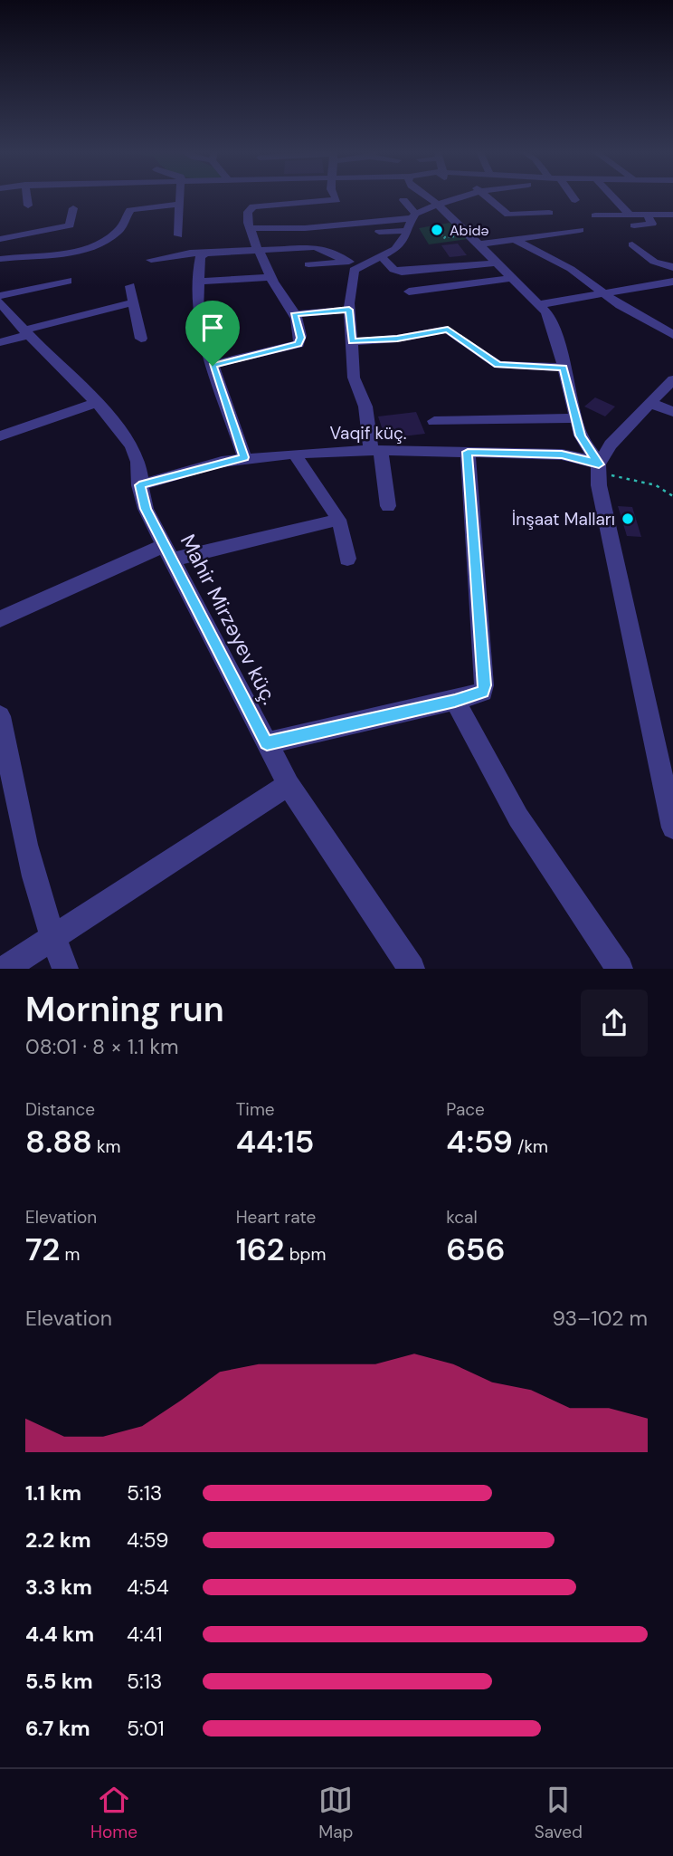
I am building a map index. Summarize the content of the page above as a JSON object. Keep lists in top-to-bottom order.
{
  "streets": {
    "street": ["Vaqif küç.", "Mahir Mirzəyev küç."]
  },
  "crossings": [
    ["Vaqif küç.", "Mahir Mirzəyev küç."]
  ],
  "places": ["Abidə", "İnşaat Malları"],
  "page": {
    "heading": ["Morning run", "08:01 · 8 × 1.1 km"],
    "stats": [
      ["Distance", "8.88 km"],
      ["Time", "44:15"],
      ["Pace", "4:59 /km"],
      ["Elevation", "72 m"],
      ["Heart rate", "162 bpm"],
      ["kcal", "656"]
    ],
    "chart": ["Elevation", "93–102 m"],
    "list": [
      {
        "name": "1.1 km",
        "note": "5:13"
      },
      {
        "name": "2.2 km",
        "note": "4:59"
      },
      {
        "name": "3.3 km",
        "note": "4:54"
      },
      {
        "name": "4.4 km",
        "note": "4:41"
      },
      {
        "name": "5.5 km",
        "note": "5:13"
      },
      {
        "name": "6.7 km",
        "note": "5:01"
      }
    ],
    "tabs": ["Home", "Map", "Saved"]
  }
}
